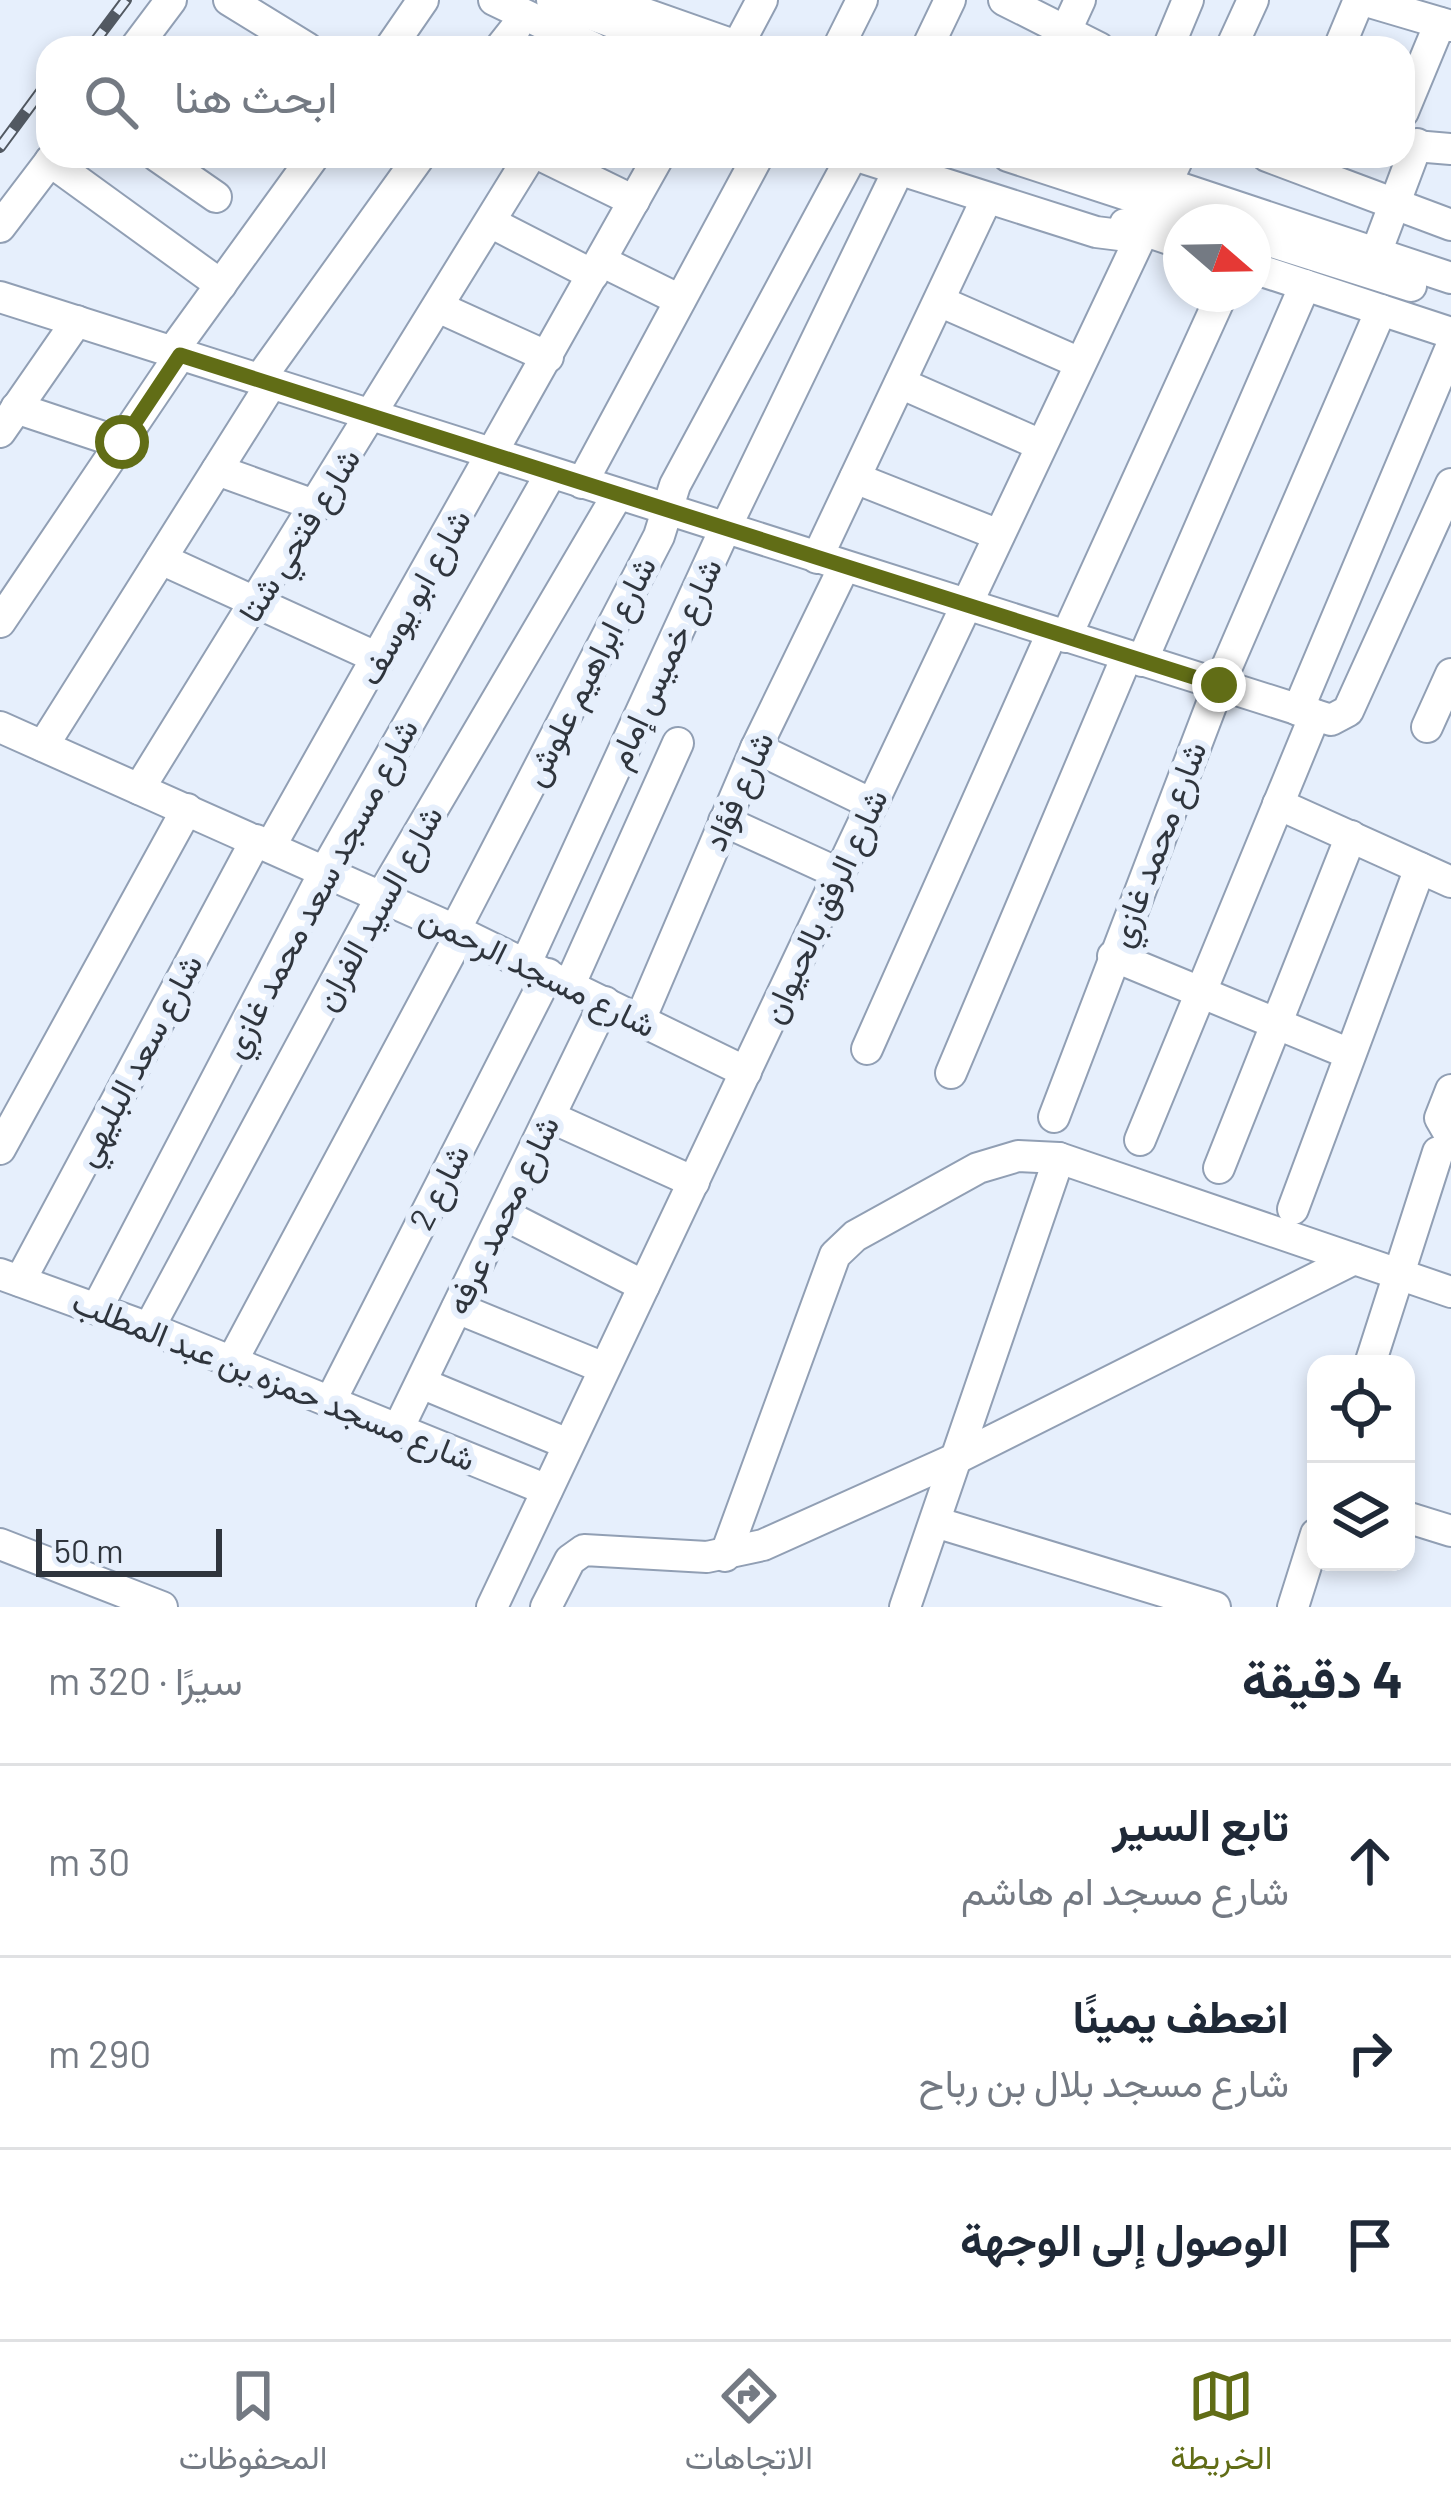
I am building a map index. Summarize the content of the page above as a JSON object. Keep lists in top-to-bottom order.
{
  "streets": {
    "street": [
      "شارع فتحي شتا",
      "شارع ابو يوسف",
      "شارع خميس إمام",
      "شارع ابراهيم علوش",
      "شارع فؤاد",
      "شارع محمد غازي",
      "شارع مسجد سعد محمد غازي",
      "شارع الرفق بالحيوان",
      "شارع السيد الفران",
      "شارع مسجد الرحمن",
      "شارع سعد البليهي",
      "شارع 2",
      "شارع محمد عرفه",
      "شارع مسجد حمزه بن عبد المطلب"
    ]
  },
  "crossings": [
    ["شارع فتحي شتا", "شارع مسجد الرحمن"],
    ["شارع ابو يوسف", "شارع مسجد الرحمن"],
    ["شارع ابو يوسف", "شارع سعد البليهي"],
    ["شارع خميس إمام", "شارع مسجد الرحمن"],
    ["شارع خميس إمام", "شارع 2"],
    ["شارع ابراهيم علوش", "شارع مسجد الرحمن"],
    ["شارع ابراهيم علوش", "شارع مسجد حمزه بن عبد المطلب"],
    ["شارع فؤاد", "شارع مسجد الرحمن"],
    ["شارع مسجد سعد محمد غازي", "شارع مسجد الرحمن"],
    ["شارع مسجد سعد محمد غازي", "شارع مسجد حمزه بن عبد المطلب"],
    ["شارع الرفق بالحيوان", "شارع مسجد الرحمن"],
    ["شارع الرفق بالحيوان", "شارع مسجد حمزه بن عبد المطلب"],
    ["شارع السيد الفران", "شارع مسجد الرحمن"],
    ["شارع السيد الفران", "شارع مسجد حمزه بن عبد المطلب"],
    ["شارع مسجد الرحمن", "شارع سعد البليهي"],
    ["شارع مسجد الرحمن", "شارع 2"],
    ["شارع مسجد الرحمن", "شارع محمد عرفه"],
    ["شارع سعد البليهي", "شارع مسجد حمزه بن عبد المطلب"],
    ["شارع 2", "شارع مسجد حمزه بن عبد المطلب"],
    ["شارع محمد عرفه", "شارع مسجد حمزه بن عبد المطلب"]
  ],
  "scale_bar": "50 m",
  "north": "right",
  "page": {
    "search": "ابحث هنا",
    "scale": "50 m",
    "heading": ["4 دقيقة", "سيرًا · 320 m"],
    "list": [
      ["تابع السير", "شارع مسجد ام هاشم", "30 m"],
      ["انعطف يمينًا", "شارع مسجد بلال بن رباح", "290 m"],
      "الوصول إلى الوجهة"
    ],
    "nav": ["الخريطة", "الاتجاهات", "المحفوظات"]
  }
}
